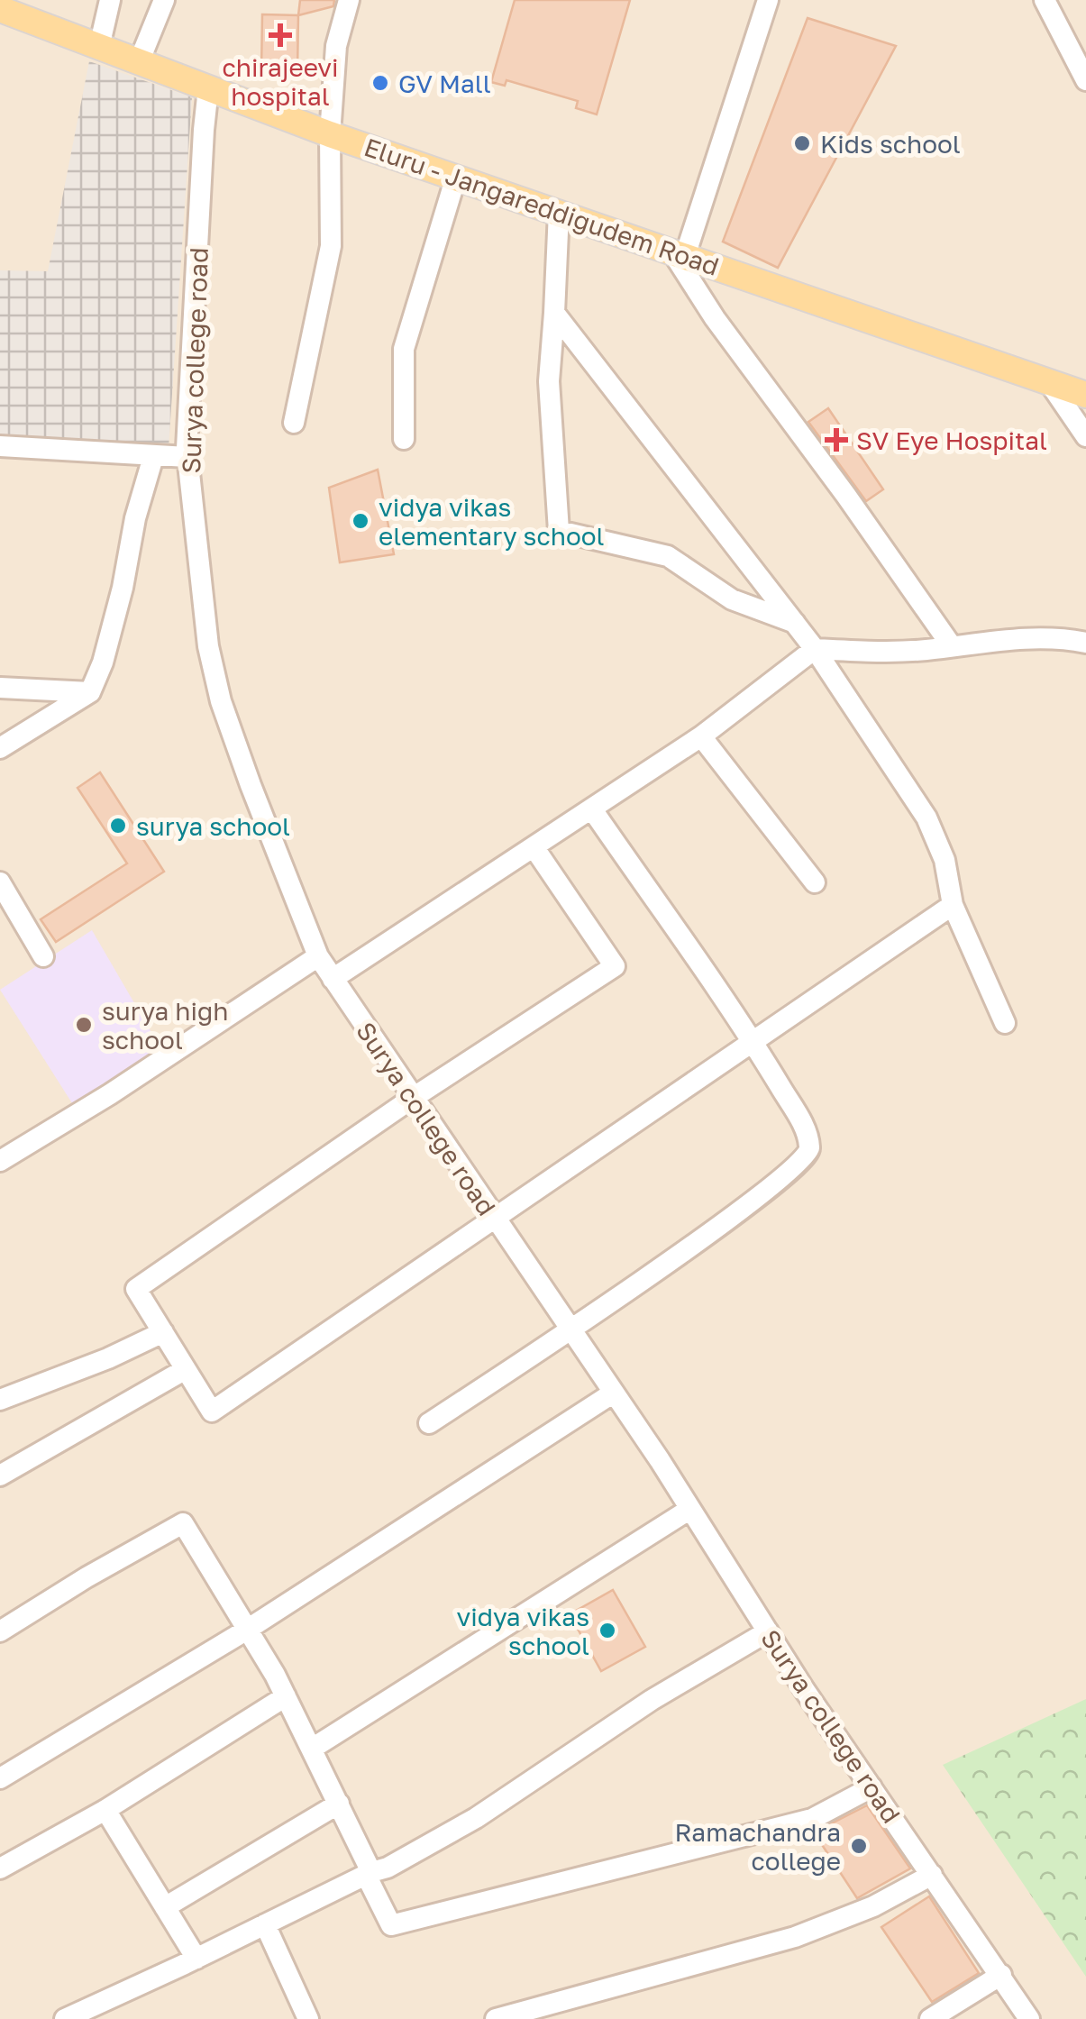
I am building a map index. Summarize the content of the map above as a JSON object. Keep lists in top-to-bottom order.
{
  "streets": {
    "main road": ["Eluru - Jangareddigudem Road"],
    "street": ["Surya college road"]
  },
  "crossings": [
    ["Eluru - Jangareddigudem Road", "Surya college road"]
  ],
  "places": {
    "health": ["chirajeevi hospital", "SV Eye Hospital"],
    "other": [
      "GV Mall",
      "Kids school",
      "vidya vikas elementary school",
      "surya school",
      "surya high school",
      "vidya vikas school",
      "Ramachandra college"
    ]
  }
}
